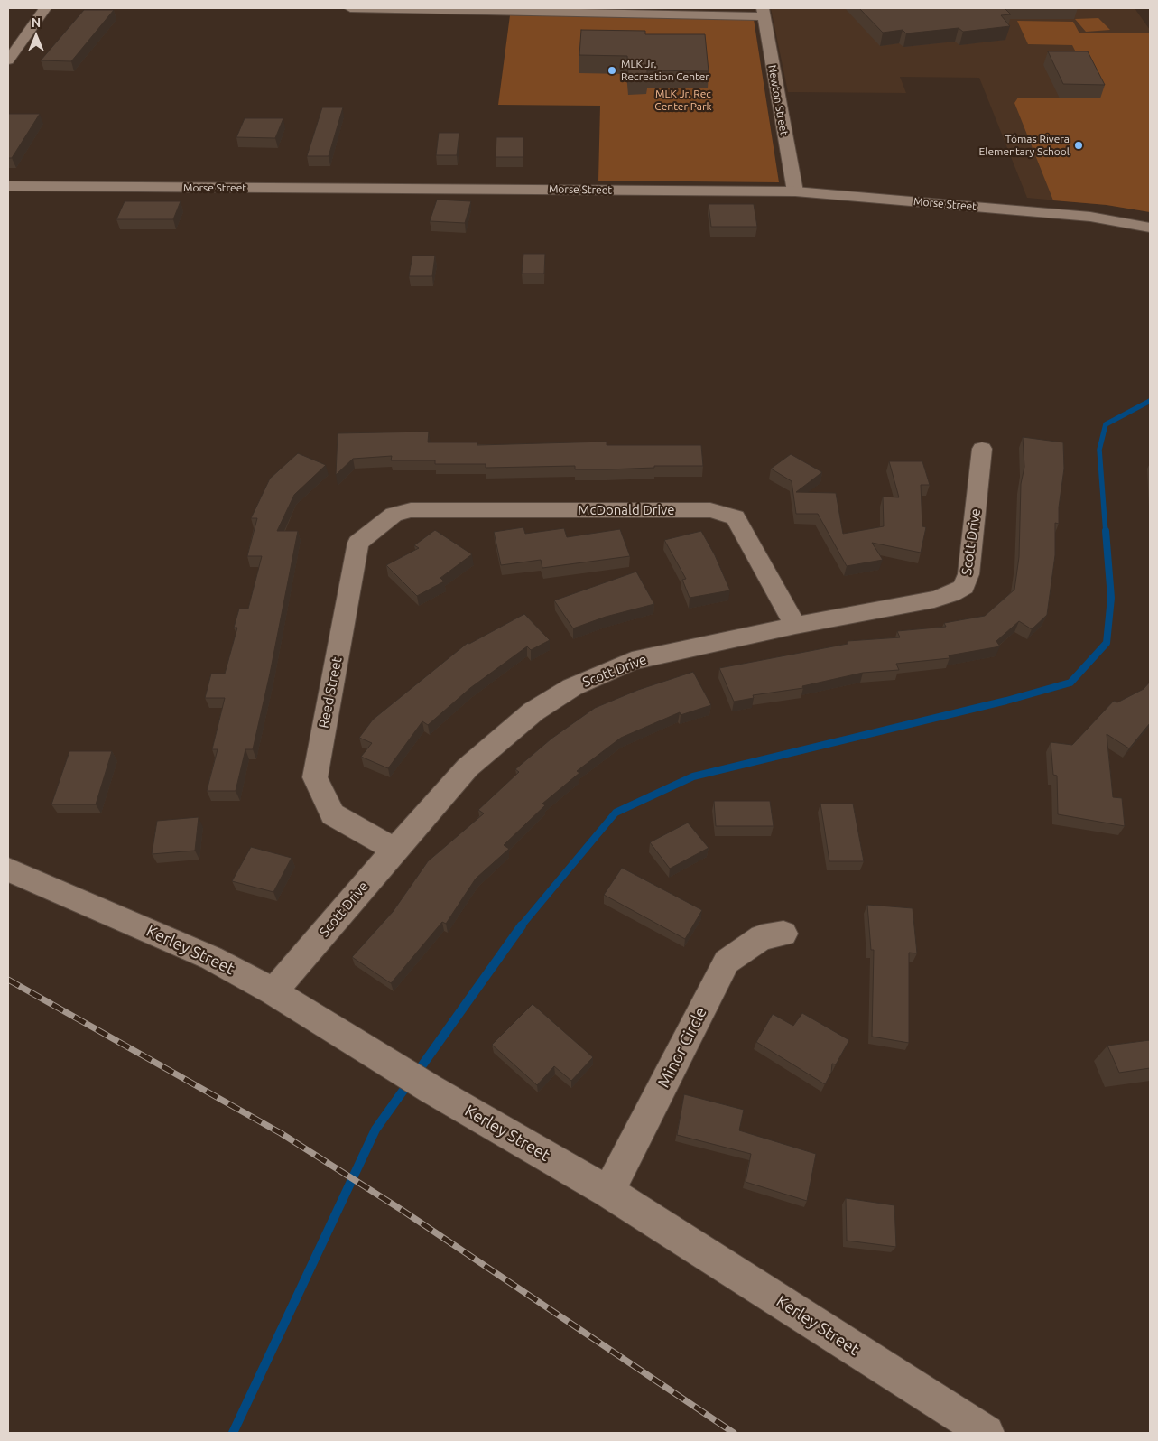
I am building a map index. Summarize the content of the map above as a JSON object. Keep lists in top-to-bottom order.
{
  "streets": {
    "street": [
      "Newton Street",
      "Morse Street",
      "McDonald Drive",
      "Scott Drive",
      "Reed Street",
      "Kerley Street",
      "Minor Circle"
    ]
  },
  "crossings": [
    ["Newton Street", "Morse Street"],
    ["McDonald Drive", "Scott Drive"],
    ["McDonald Drive", "Reed Street"],
    ["Scott Drive", "Reed Street"],
    ["Scott Drive", "Kerley Street"],
    ["Kerley Street", "Minor Circle"]
  ],
  "parks": ["MLK Jr. Rec Center Park"],
  "places": ["MLK Jr. Recreation Center", "Tómas Rivera Elementary School"],
  "north": "top"
}
